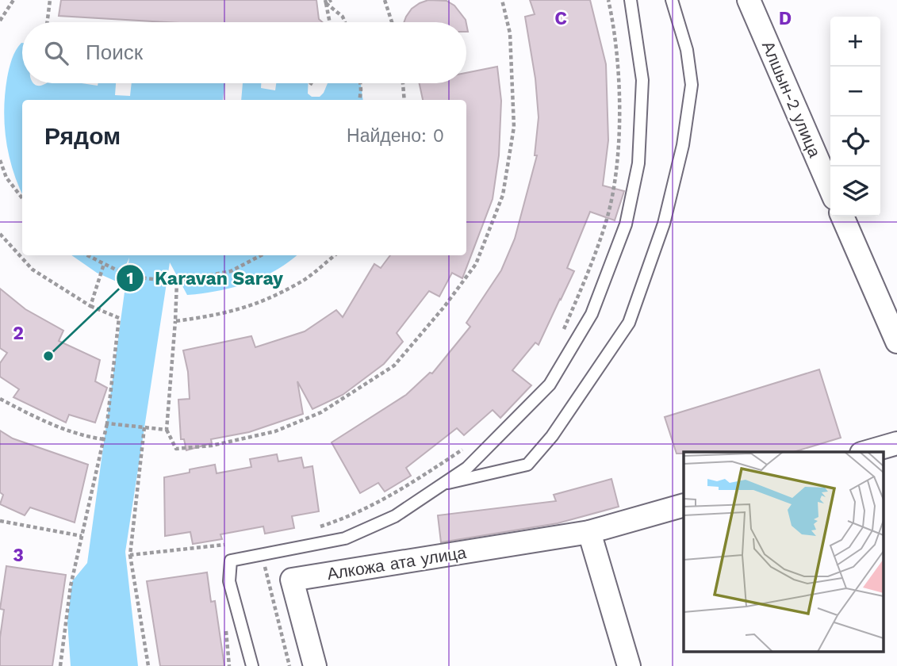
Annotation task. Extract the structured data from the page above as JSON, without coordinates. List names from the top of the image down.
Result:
{
  "streets": {
    "street": ["Алшын-2 улица", "Алкожа ата улица"]
  },
  "places": ["Karavan Saray"],
  "page": {
    "map_buttons": ["+", "−"],
    "search": "Поиск",
    "heading": ["Рядом", "Найдено: 0"]
  },
  "grid": {
    "columns": ["C", "D"],
    "rows": ["2", "3"]
  }
}
